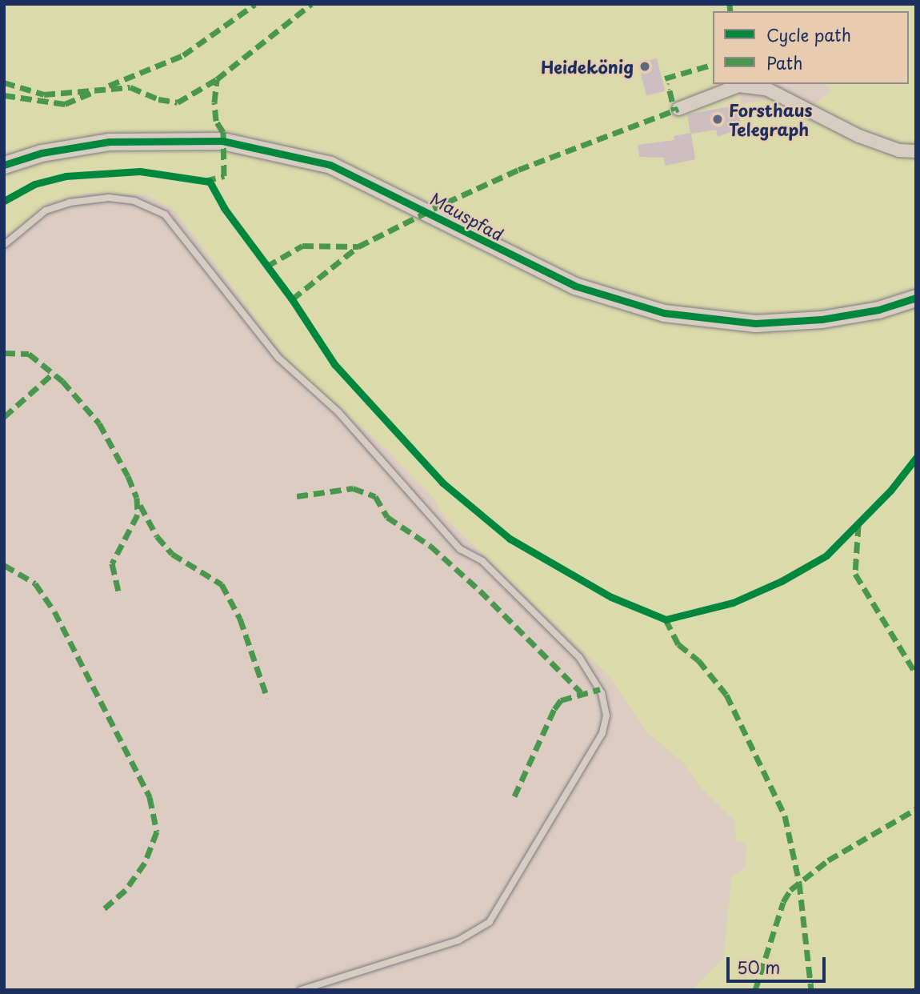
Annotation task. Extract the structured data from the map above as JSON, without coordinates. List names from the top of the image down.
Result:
{
  "streets": {
    "street": ["Mauspfad"]
  },
  "places": ["Heidekönig", "Forsthaus Telegraph"],
  "legend": ["Cycle path", "Path"],
  "scale_bar": "50 m"
}
